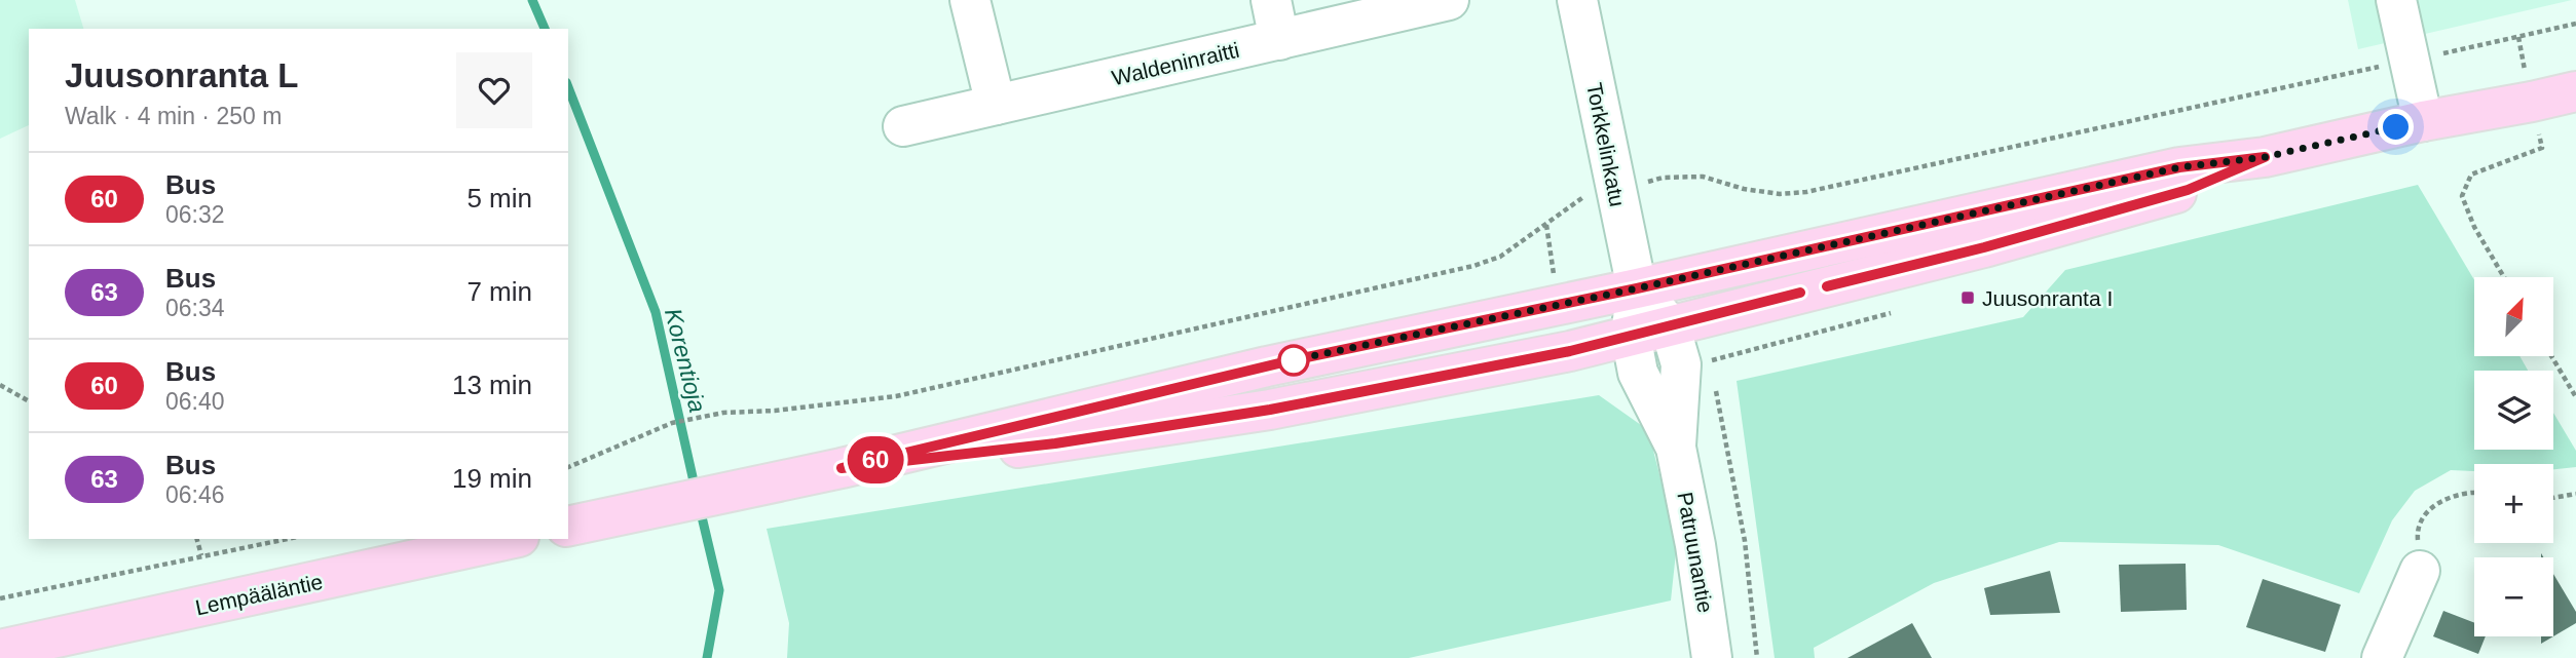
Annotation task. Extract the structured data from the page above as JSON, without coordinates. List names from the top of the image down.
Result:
{
  "streets": {
    "main road": ["Lempääläntie"],
    "street": ["Waldeninraitti", "Torkkelinkatu", "Patruunantie"]
  },
  "crossings": [
    ["Torkkelinkatu", "Patruunantie"]
  ],
  "water": ["Korentioja"],
  "places": {
    "transit": ["Juusonranta I"]
  },
  "lines": ["bus line 60"],
  "north": "top right",
  "page": {
    "on_map": "60",
    "heading": ["Juusonranta L", "Walk · 4 min · 250 m"],
    "list": [
      {
        "mark": "60",
        "name": "Bus",
        "note": "06:32",
        "value": "5 min"
      },
      {
        "mark": "63",
        "name": "Bus",
        "note": "06:34",
        "value": "7 min"
      },
      {
        "mark": "60",
        "name": "Bus",
        "note": "06:40",
        "value": "13 min"
      },
      {
        "mark": "63",
        "name": "Bus",
        "note": "06:46",
        "value": "19 min"
      }
    ],
    "map_buttons": ["+", "−"]
  }
}
